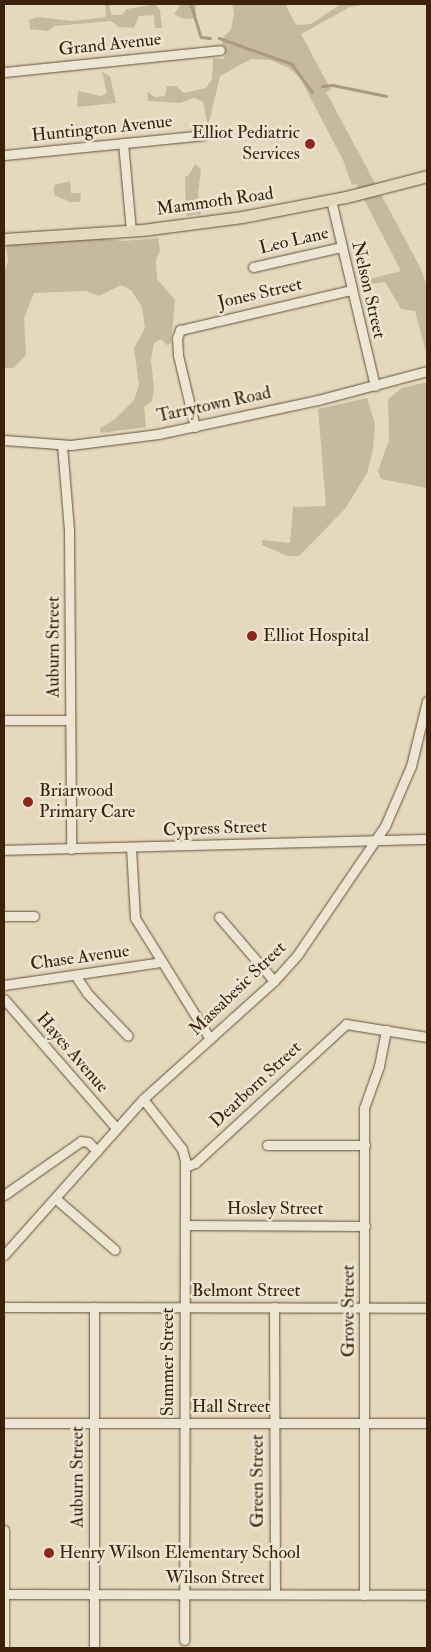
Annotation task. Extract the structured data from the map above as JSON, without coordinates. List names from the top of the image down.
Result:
{
  "streets": {
    "main road": ["Mammoth Road"],
    "street": [
      "Grand Avenue",
      "Huntington Avenue",
      "Leo Lane",
      "Nelson Street",
      "Jones Street",
      "Tarrytown Road",
      "Auburn Street",
      "Cypress Street",
      "Chase Avenue",
      "Massabesic Street",
      "Hayes Avenue",
      "Dearborn Street",
      "Hosley Street",
      "Belmont Street",
      "Grove Street",
      "Summer Street",
      "Hall Street",
      "Green Street",
      "Wilson Street"
    ]
  },
  "crossings": [
    ["Mammoth Road", "Nelson Street"],
    ["Leo Lane", "Nelson Street"],
    ["Nelson Street", "Jones Street"],
    ["Nelson Street", "Tarrytown Road"],
    ["Jones Street", "Tarrytown Road"],
    ["Tarrytown Road", "Auburn Street"],
    ["Auburn Street", "Cypress Street"],
    ["Auburn Street", "Belmont Street"],
    ["Auburn Street", "Hall Street"],
    ["Auburn Street", "Wilson Street"],
    ["Cypress Street", "Massabesic Street"],
    ["Massabesic Street", "Hayes Avenue"],
    ["Massabesic Street", "Summer Street"],
    ["Dearborn Street", "Grove Street"],
    ["Dearborn Street", "Summer Street"],
    ["Hosley Street", "Grove Street"],
    ["Hosley Street", "Summer Street"],
    ["Belmont Street", "Grove Street"],
    ["Belmont Street", "Summer Street"],
    ["Belmont Street", "Green Street"],
    ["Grove Street", "Hall Street"],
    ["Grove Street", "Wilson Street"],
    ["Summer Street", "Hall Street"],
    ["Summer Street", "Wilson Street"],
    ["Hall Street", "Green Street"],
    ["Green Street", "Wilson Street"]
  ],
  "places": [
    "Elliot Pediatric Services",
    "Elliot Hospital",
    "Briarwood Primary Care",
    "Henry Wilson Elementary School"
  ]
}
